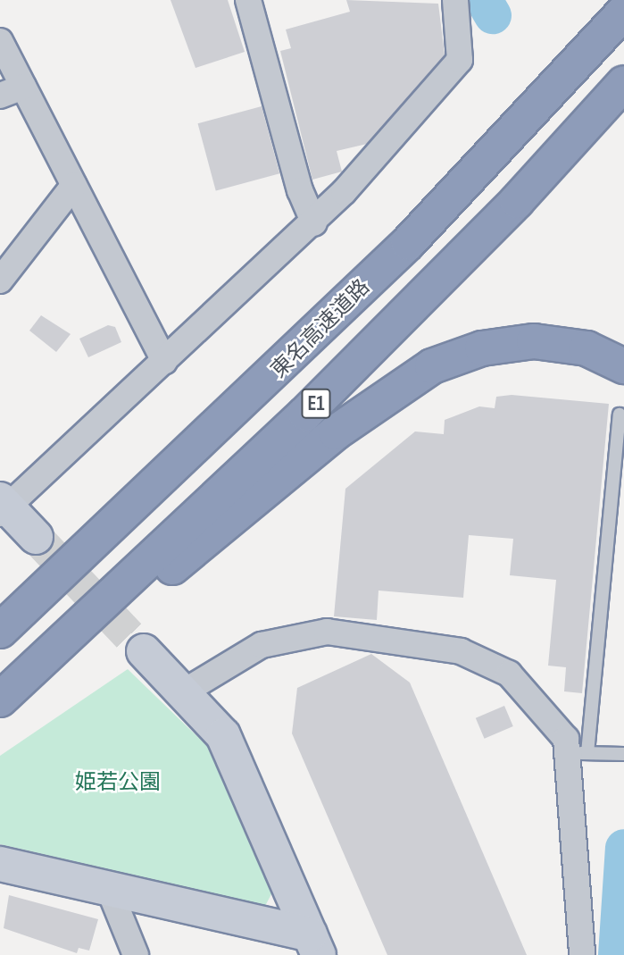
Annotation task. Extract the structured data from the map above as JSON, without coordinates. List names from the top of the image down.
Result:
{
  "streets": {
    "highway": ["東名高速道路", "E1"]
  },
  "parks": ["姫若公園"]
}
